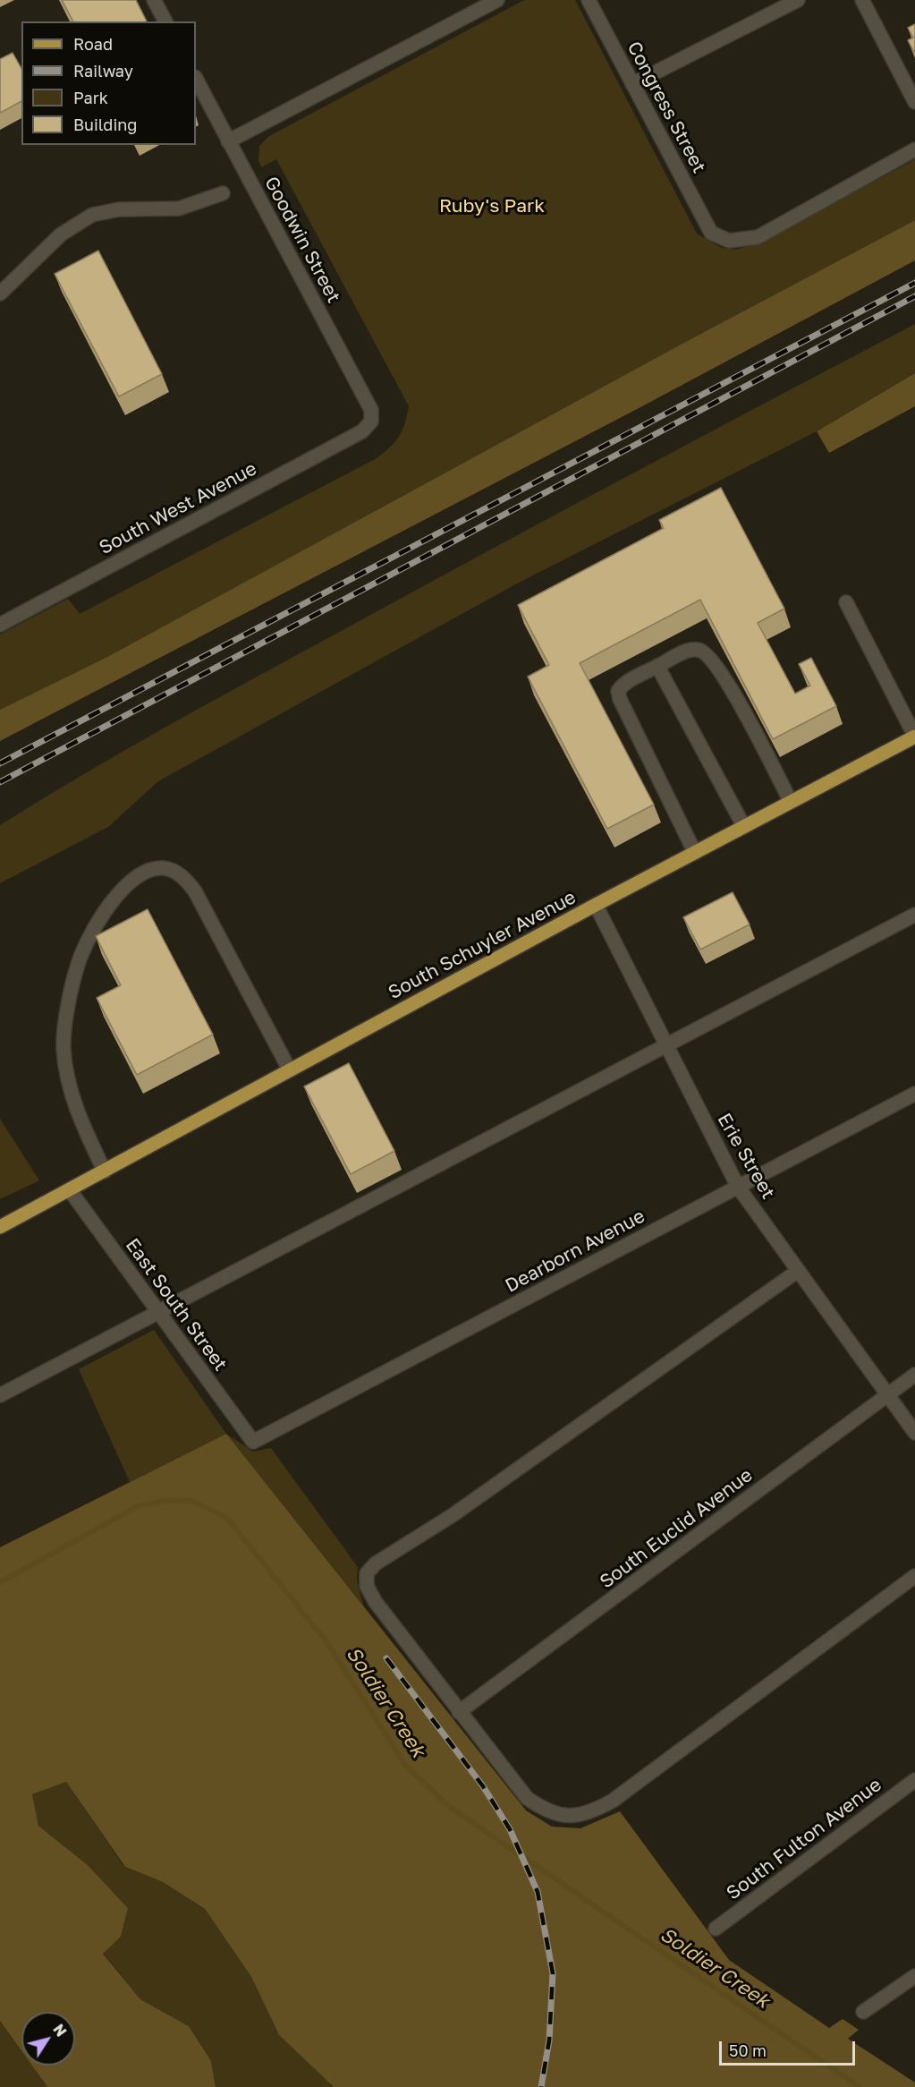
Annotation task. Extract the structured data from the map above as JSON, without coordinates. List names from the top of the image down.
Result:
{
  "streets": {
    "main road": ["South Schuyler Avenue"],
    "street": [
      "Congress Street",
      "Goodwin Street",
      "South West Avenue",
      "Erie Street",
      "Dearborn Avenue",
      "East South Street",
      "South Euclid Avenue",
      "South Fulton Avenue"
    ]
  },
  "crossings": [
    ["Goodwin Street", "South West Avenue"],
    ["South Schuyler Avenue", "Erie Street"],
    ["South Schuyler Avenue", "East South Street"],
    ["Erie Street", "Dearborn Avenue"],
    ["Erie Street", "South Euclid Avenue"],
    ["Dearborn Avenue", "East South Street"]
  ],
  "water": ["Soldier Creek"],
  "parks": ["Ruby's Park"],
  "legend": [
    "Road",
    "Railway",
    "Park",
    "Building"
  ],
  "scale_bar": "50 m",
  "north": "top right"
}
